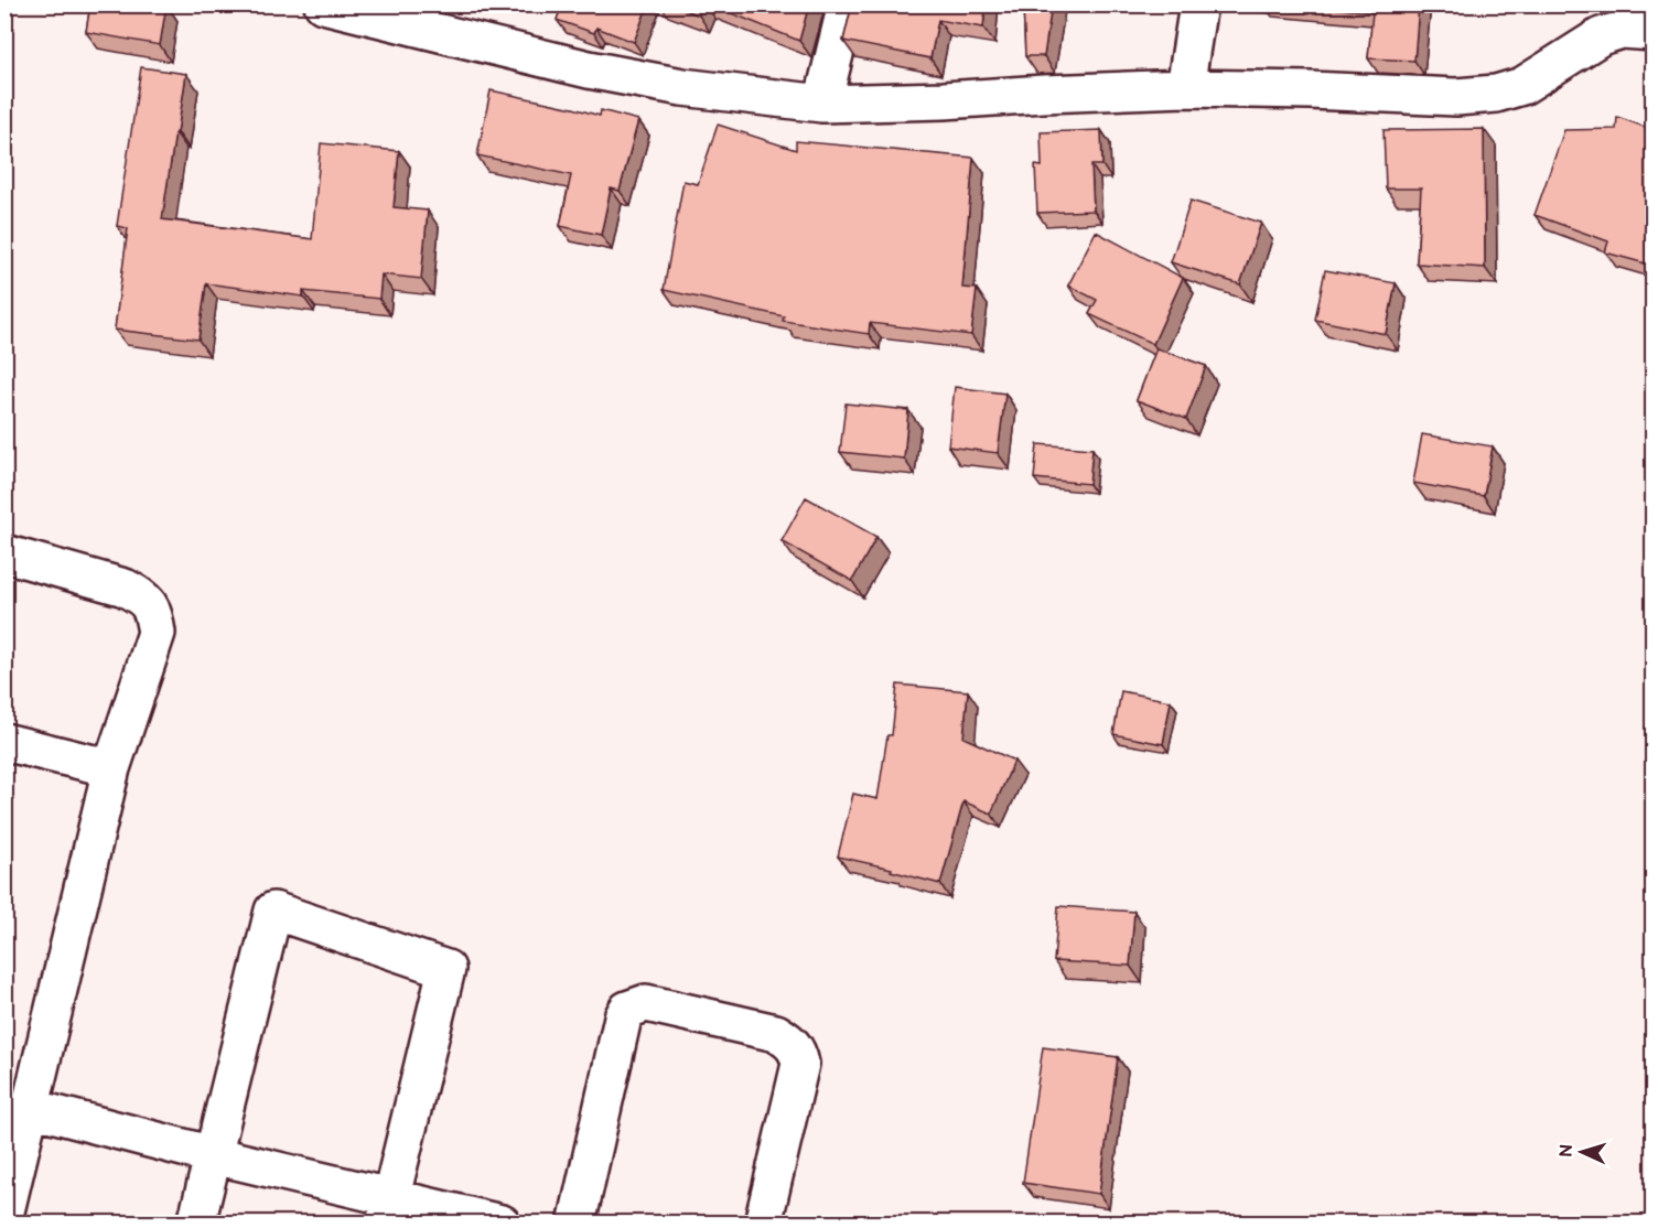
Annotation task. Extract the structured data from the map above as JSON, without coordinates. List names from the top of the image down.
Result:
{
  "north": "left"
}
